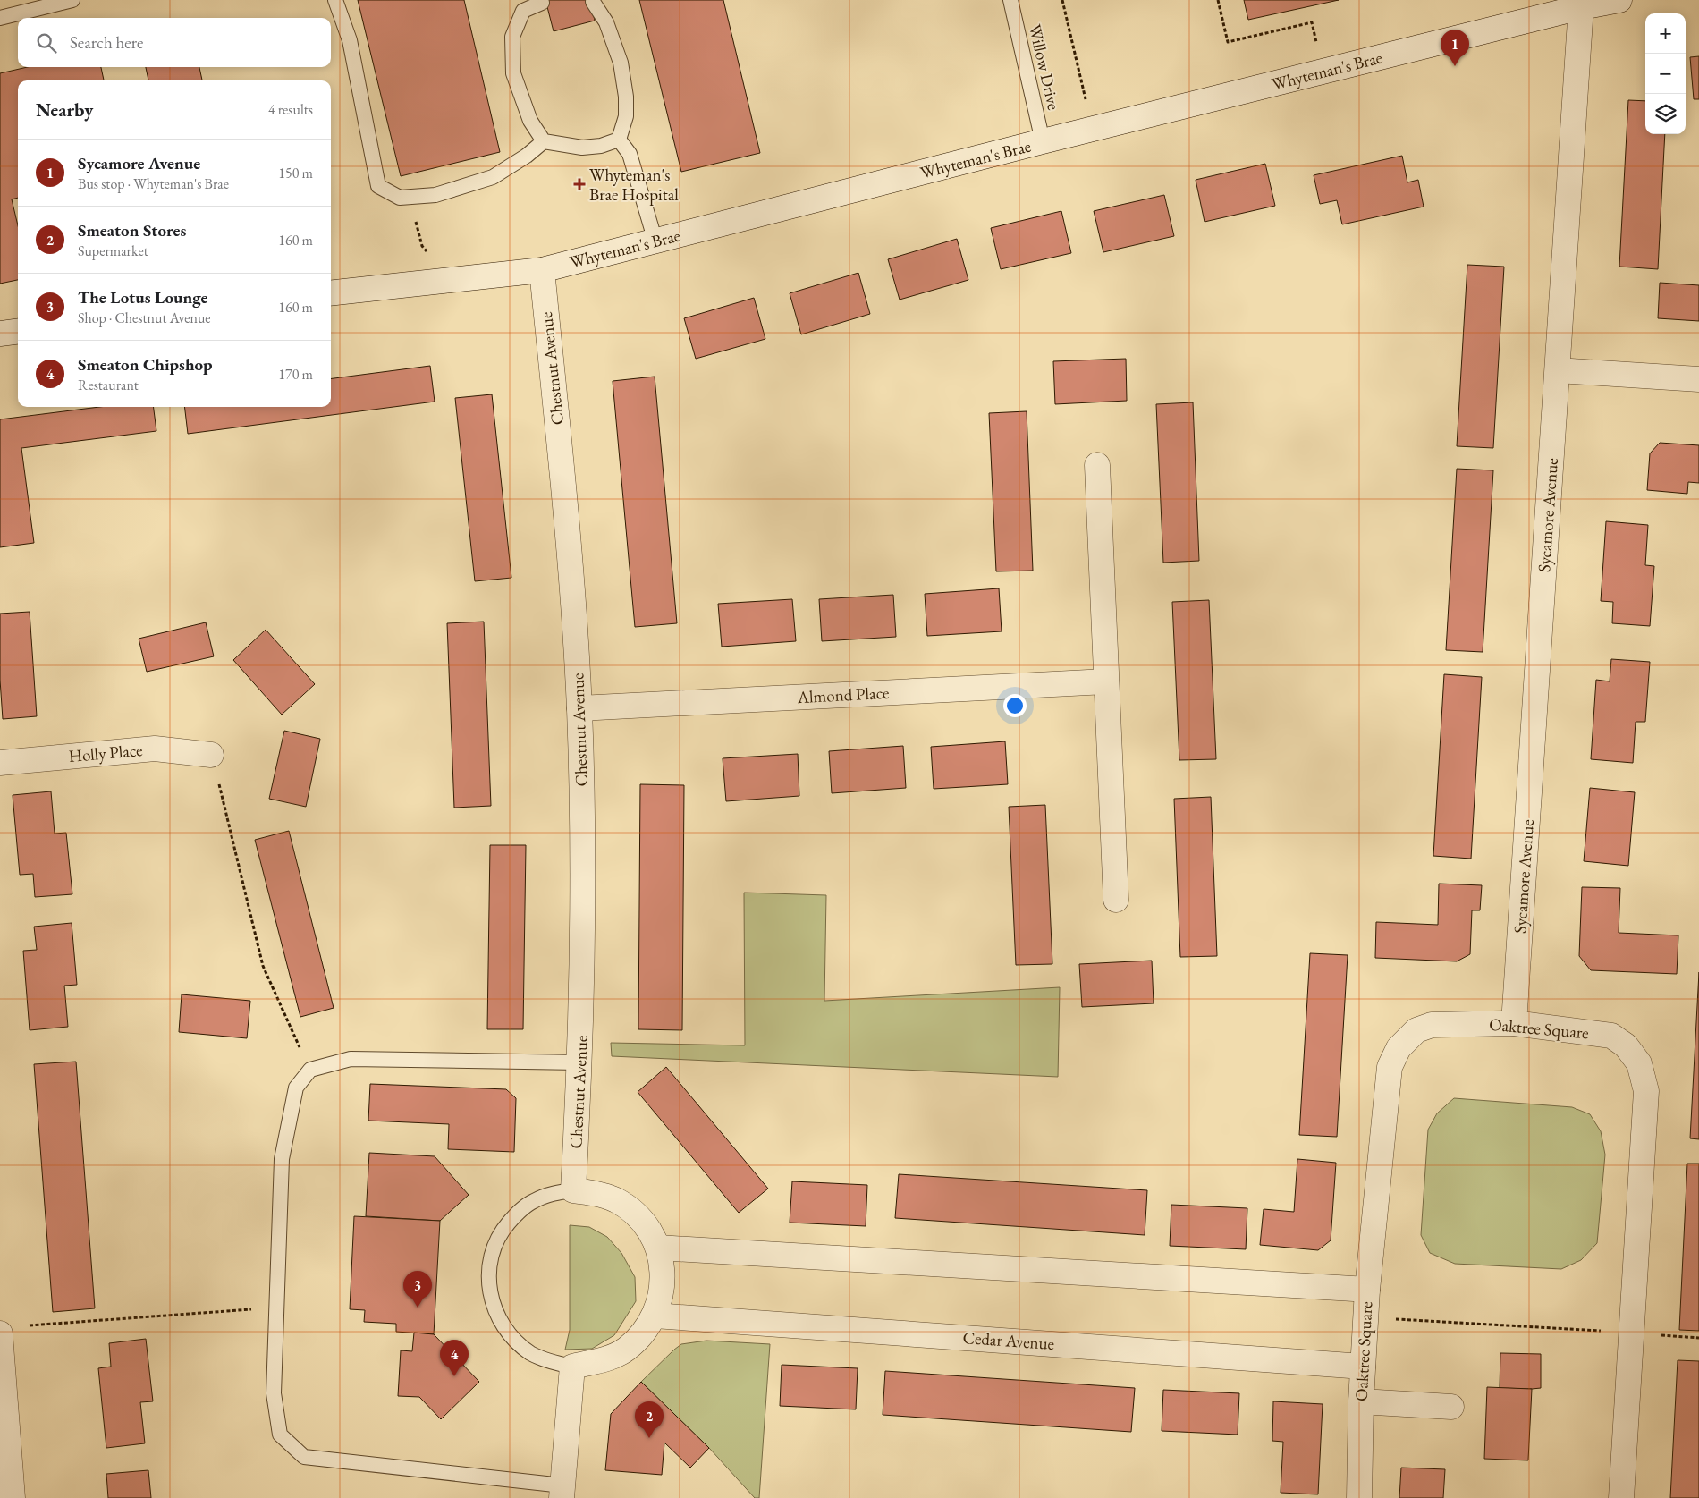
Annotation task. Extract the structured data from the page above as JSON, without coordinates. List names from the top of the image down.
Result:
{
  "streets": {
    "street": [
      "Whyteman's Brae",
      "Chestnut Avenue",
      "Sycamore Avenue",
      "Almond Place",
      "Holly Place",
      "Oaktree Square",
      "Cedar Avenue"
    ],
    "lane": ["Willow Drive"]
  },
  "crossings": [
    ["Willow Drive", "Whyteman's Brae"],
    ["Whyteman's Brae", "Chestnut Avenue"],
    ["Whyteman's Brae", "Sycamore Avenue"],
    ["Chestnut Avenue", "Almond Place"],
    ["Sycamore Avenue", "Oaktree Square"],
    ["Oaktree Square", "Cedar Avenue"]
  ],
  "places": {
    "health": ["Whyteman's Brae Hospital"]
  },
  "page": {
    "map_buttons": ["+", "−"],
    "search": "Search here",
    "pins": [
      "1",
      "3",
      "4",
      "2"
    ],
    "heading": ["Nearby", "4 results"],
    "list": [
      {
        "mark": "1",
        "name": "Sycamore Avenue",
        "note": "Bus stop · Whyteman's Brae",
        "value": "150 m"
      },
      {
        "mark": "2",
        "name": "Smeaton Stores",
        "note": "Supermarket",
        "value": "160 m"
      },
      {
        "mark": "3",
        "name": "The Lotus Lounge",
        "note": "Shop · Chestnut Avenue",
        "value": "160 m"
      },
      {
        "mark": "4",
        "name": "Smeaton Chipshop",
        "note": "Restaurant",
        "value": "170 m"
      }
    ]
  }
}
